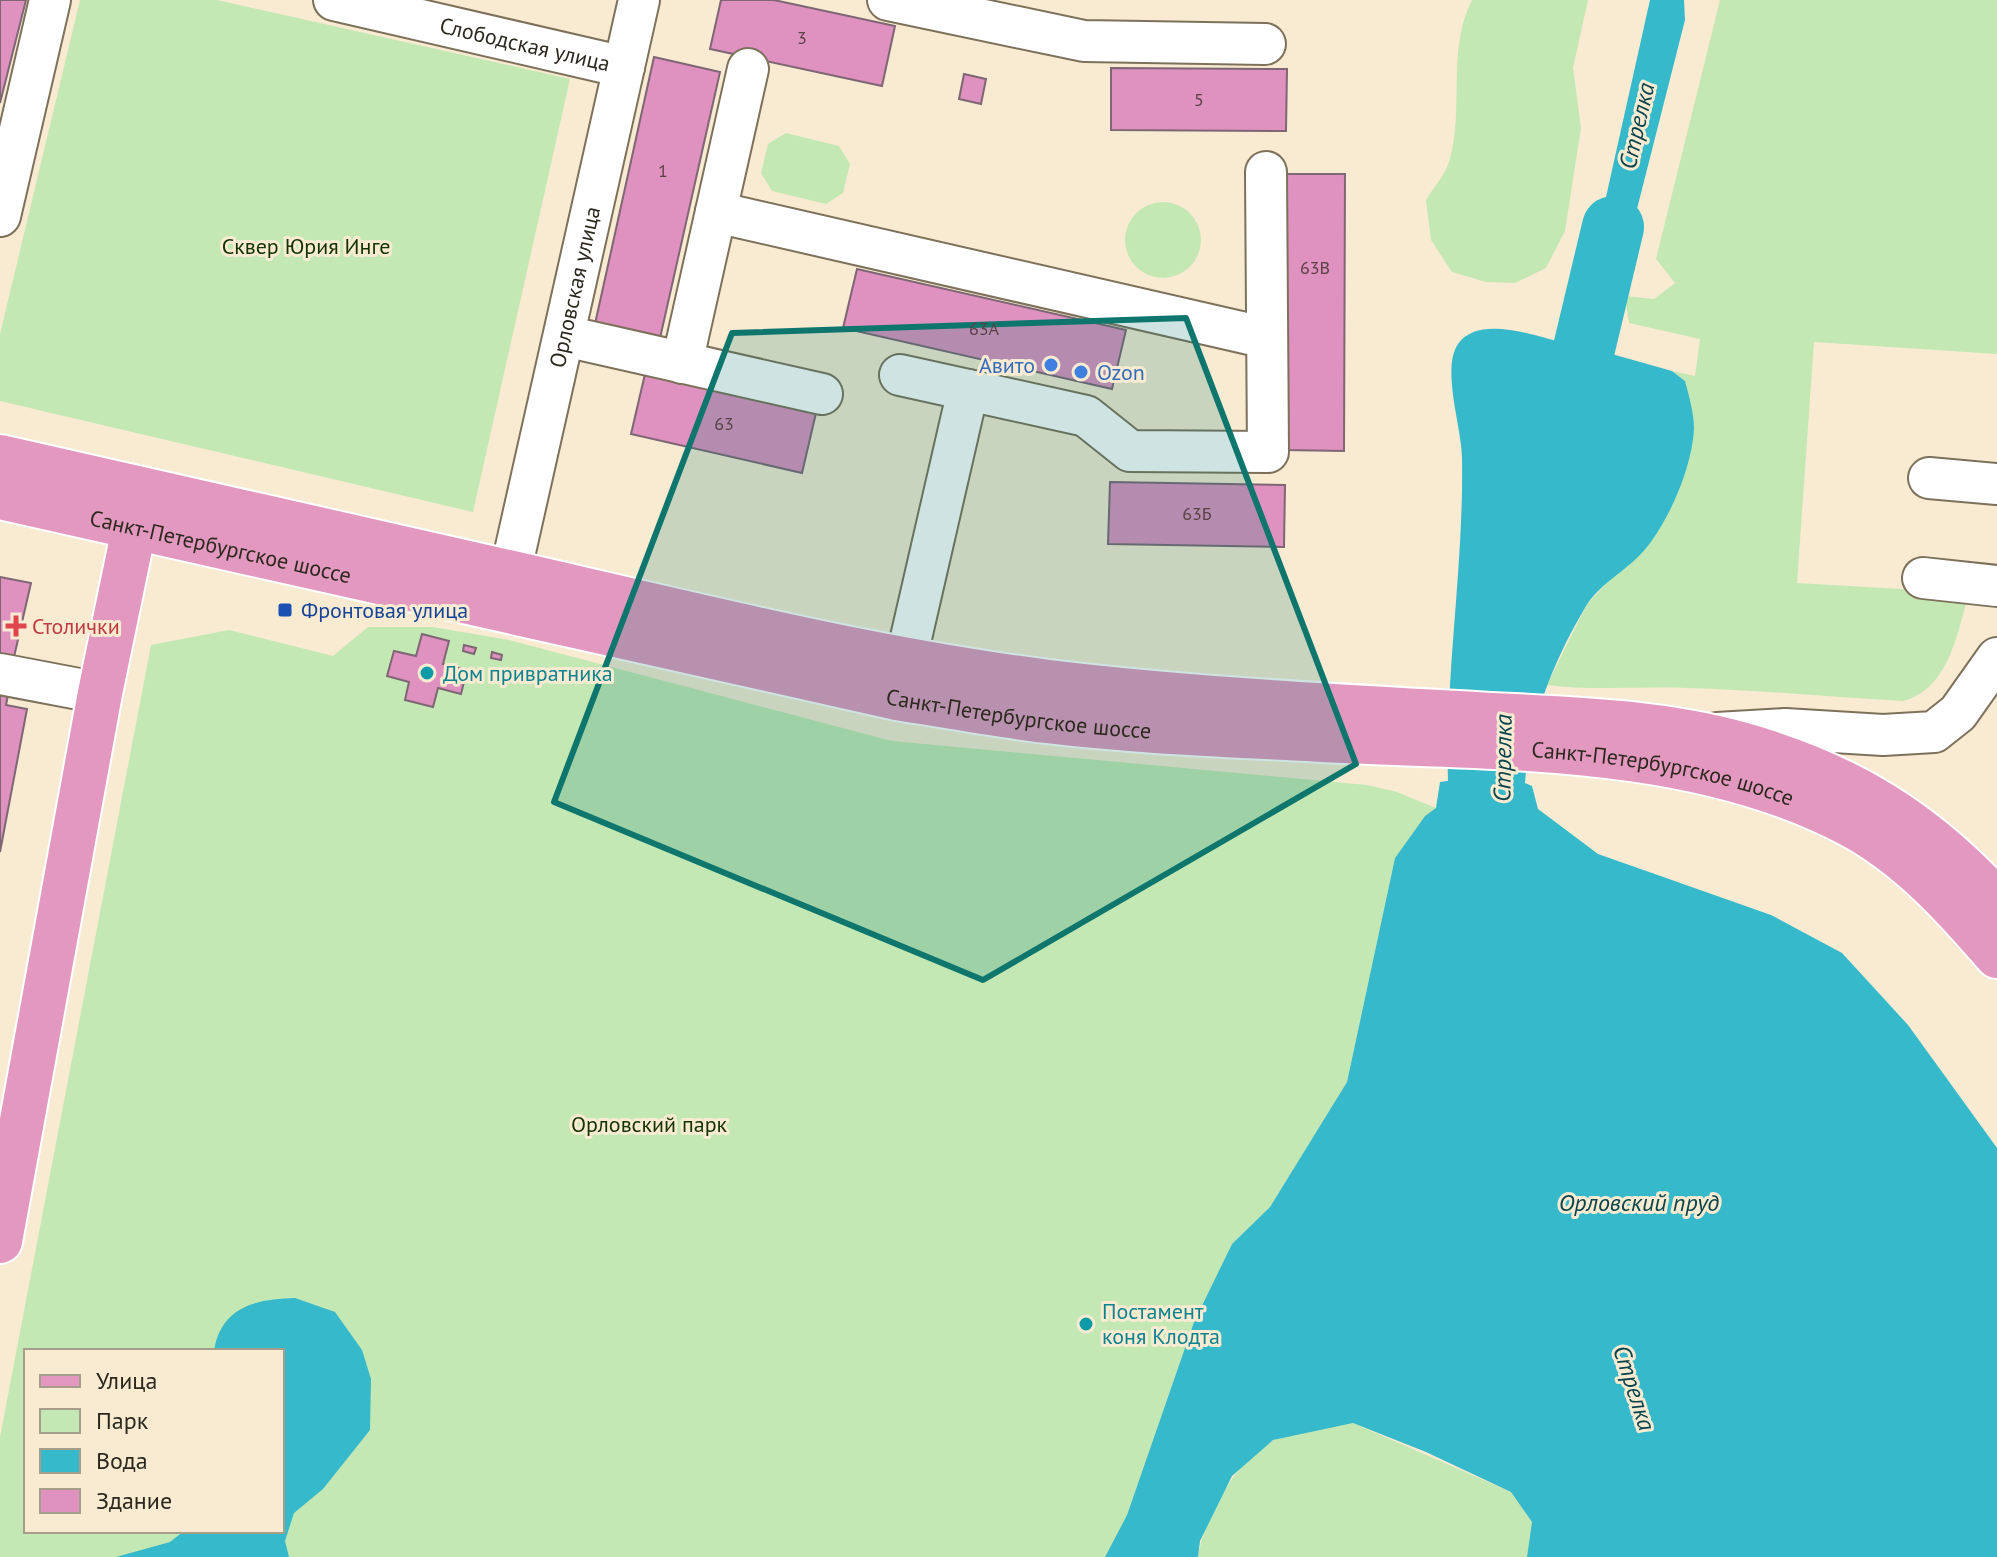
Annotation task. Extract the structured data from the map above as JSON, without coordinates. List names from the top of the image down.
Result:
{
  "streets": {
    "main road": ["Санкт-Петербургское шоссе"],
    "street": ["Слободская улица", "Орловская улица"]
  },
  "crossings": [
    ["Слободская улица", "Орловская улица"],
    ["Орловская улица", "Санкт-Петербургское шоссе"]
  ],
  "water": ["Стрелка", "Орловский пруд"],
  "parks": ["Сквер Юрия Инге", "Орловский парк"],
  "places": {
    "other": [
      "Авито",
      "Ozon",
      "Дом привратника",
      "Постамент коня Клодта"
    ],
    "transit": ["Фронтовая улица"],
    "health": ["Столички"]
  },
  "house_numbers": [
    "3",
    "5",
    "1",
    "63В",
    "63А",
    "63",
    "63Б"
  ],
  "legend": [
    "Улица",
    "Парк",
    "Вода",
    "Здание"
  ]
}
